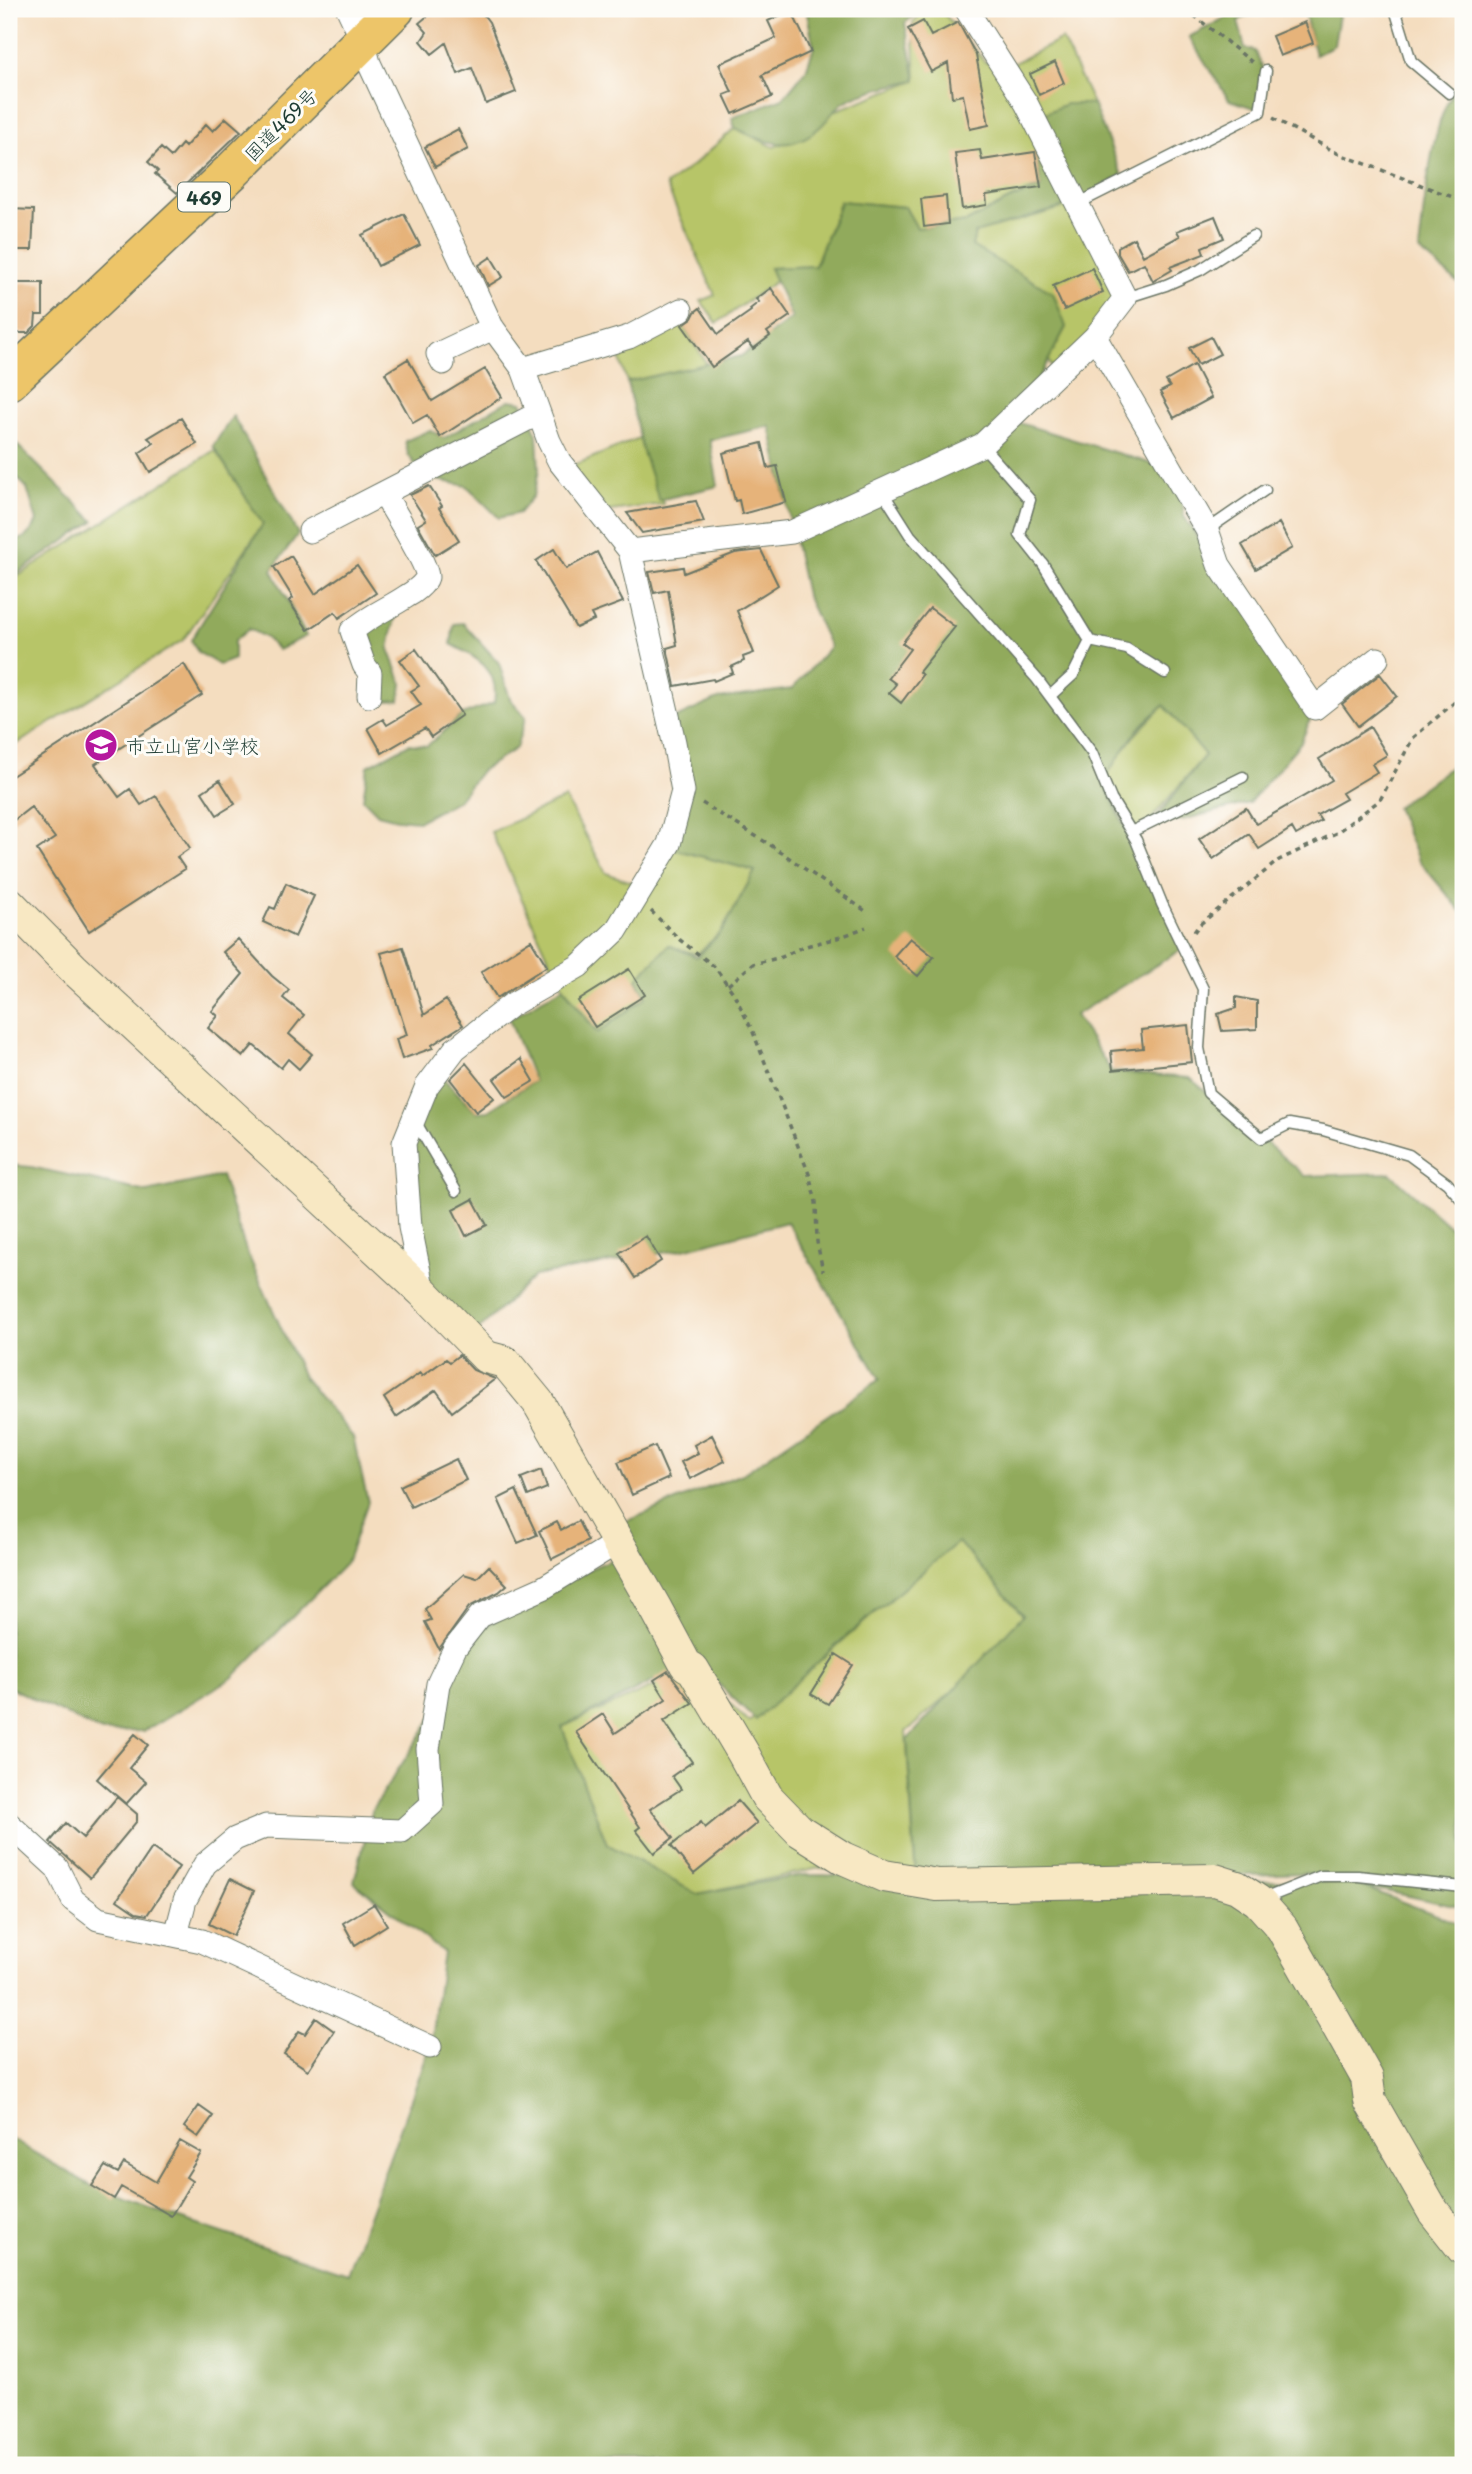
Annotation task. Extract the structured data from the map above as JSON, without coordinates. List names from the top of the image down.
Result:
{
  "streets": {
    "highway": ["国道469号", "469"]
  },
  "places": {
    "school or university": ["市立山宮小学校"]
  }
}
